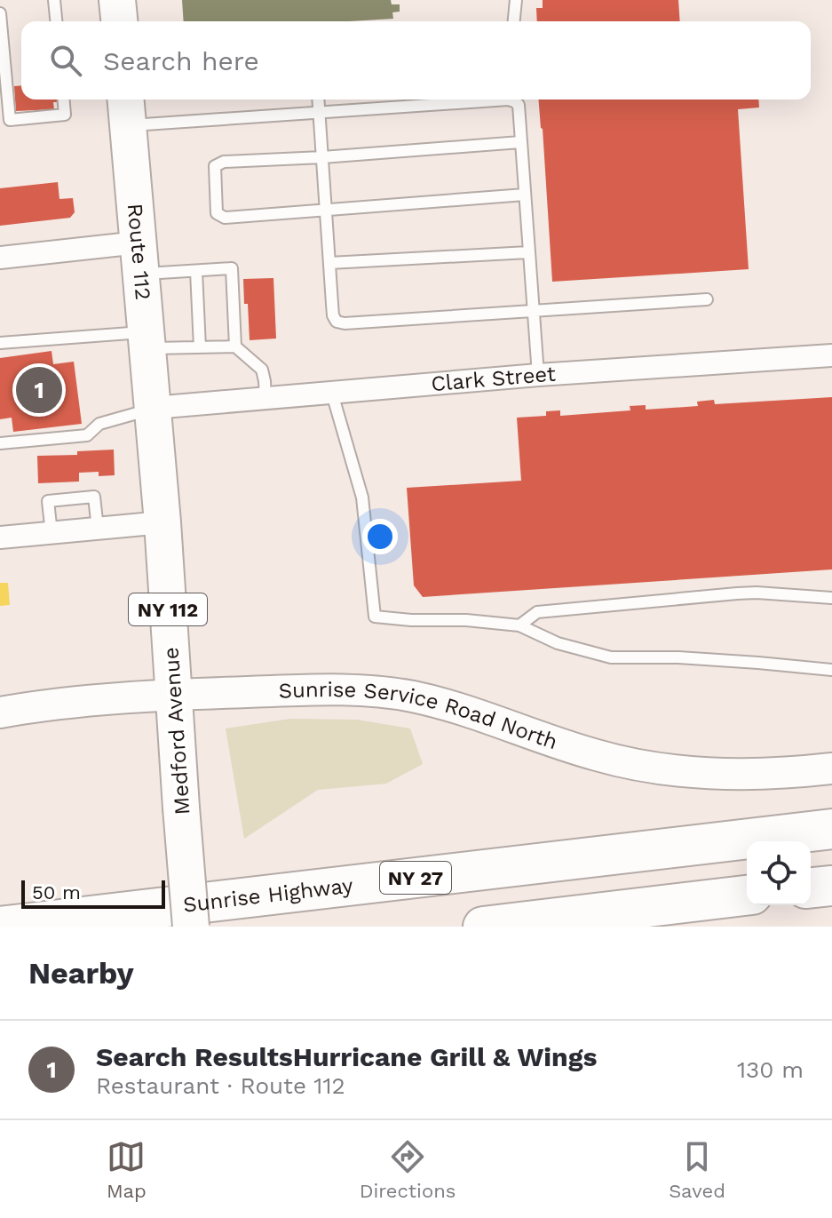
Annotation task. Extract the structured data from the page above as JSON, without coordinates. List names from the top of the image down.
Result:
{
  "streets": {
    "highway": ["NY 27", "Sunrise Highway"],
    "main road": [
      "Route 112",
      "NY 112",
      "Sunrise Service Road North",
      "Medford Avenue"
    ],
    "street": ["Clark Street"]
  },
  "crossings": [
    ["Route 112", "Clark Street"],
    ["Route 112", "Medford Avenue"],
    ["Clark Street", "Medford Avenue"],
    ["Sunrise Service Road North", "Medford Avenue"]
  ],
  "scale_bar": "50 m",
  "page": {
    "search": "Search here",
    "pins": "1",
    "scale": "50 m",
    "heading": "Nearby",
    "list": [
      {
        "mark": "1",
        "name": "Search ResultsHurricane Grill & Wings",
        "note": "Restaurant · Route 112",
        "value": "130 m"
      }
    ],
    "nav": ["Map", "Directions", "Saved"]
  }
}
